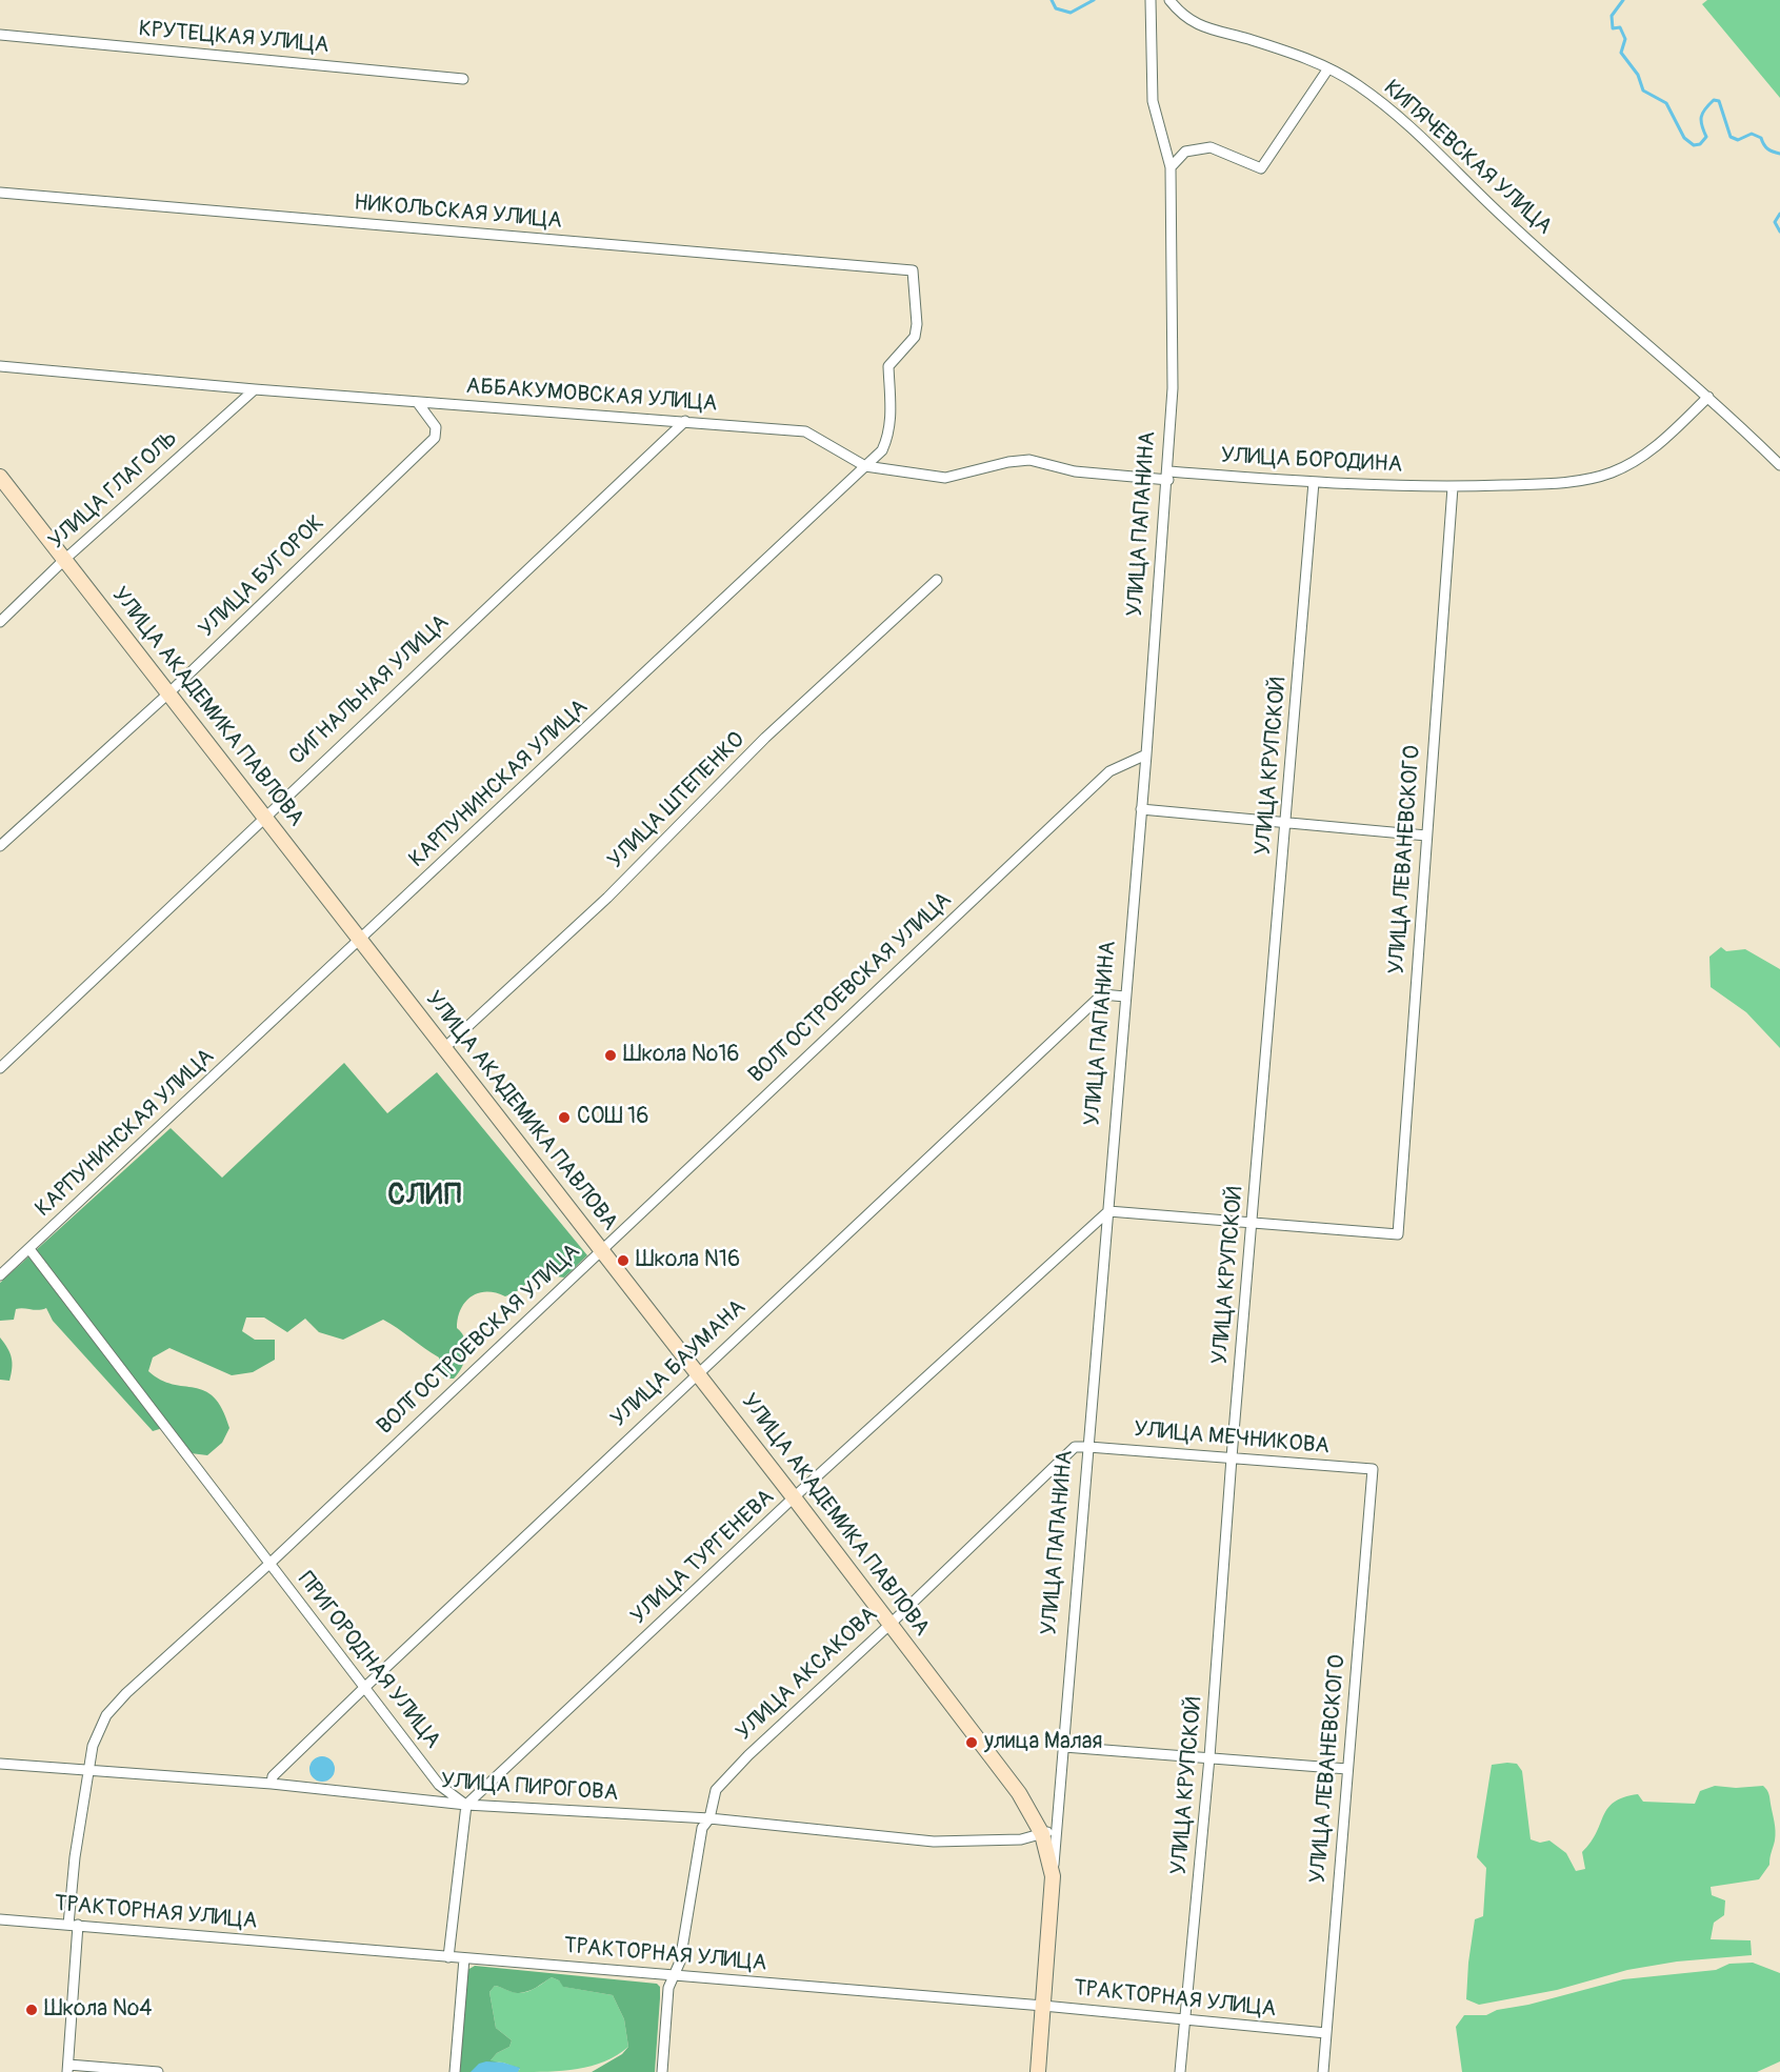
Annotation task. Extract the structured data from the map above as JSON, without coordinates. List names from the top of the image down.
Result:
{
  "streets": {
    "street": [
      "КРУТЕЦКАЯ УЛИЦА",
      "КИПЯЧЕВСКАЯ УЛИЦА",
      "НИКОЛЬСКАЯ УЛИЦА",
      "АББАКУМОВСКАЯ УЛИЦА",
      "УЛИЦА БОРОДИНА",
      "УЛИЦА ГЛАГОЛЬ",
      "УЛИЦА ПАПАНИНА",
      "УЛИЦА БУГОРОК",
      "СИГНАЛЬНАЯ УЛИЦА",
      "УЛИЦА АКАДЕМИКА ПАВЛОВА",
      "УЛИЦА КРУПСКОЙ",
      "КАРПУНИНСКАЯ УЛИЦА",
      "УЛИЦА ШТЕПЕНКО",
      "УЛИЦА ЛЕВАНЕВСКОГО",
      "ВОЛГОСТРОЕВСКАЯ УЛИЦА",
      "УЛИЦА БАУМАНА",
      "УЛИЦА МЕЧНИКОВА",
      "УЛИЦА ТУРГЕНЕВА",
      "ПРИГОРОДНАЯ УЛИЦА",
      "УЛИЦА АКСАКОВА",
      "УЛИЦА ПИРОГОВА",
      "ТРАКТОРНАЯ УЛИЦА"
    ]
  },
  "crossings": [
    ["КИПЯЧЕВСКАЯ УЛИЦА", "УЛИЦА БОРОДИНА"],
    ["НИКОЛЬСКАЯ УЛИЦА", "КАРПУНИНСКАЯ УЛИЦА"],
    ["АББАКУМОВСКАЯ УЛИЦА", "УЛИЦА БОРОДИНА"],
    ["АББАКУМОВСКАЯ УЛИЦА", "УЛИЦА ГЛАГОЛЬ"],
    ["АББАКУМОВСКАЯ УЛИЦА", "УЛИЦА ПАПАНИНА"],
    ["АББАКУМОВСКАЯ УЛИЦА", "УЛИЦА БУГОРОК"],
    ["АББАКУМОВСКАЯ УЛИЦА", "СИГНАЛЬНАЯ УЛИЦА"],
    ["АББАКУМОВСКАЯ УЛИЦА", "КАРПУНИНСКАЯ УЛИЦА"],
    ["УЛИЦА БОРОДИНА", "УЛИЦА ПАПАНИНА"],
    ["УЛИЦА БОРОДИНА", "УЛИЦА КРУПСКОЙ"],
    ["УЛИЦА БОРОДИНА", "УЛИЦА ЛЕВАНЕВСКОГО"],
    ["УЛИЦА ГЛАГОЛЬ", "УЛИЦА АКАДЕМИКА ПАВЛОВА"],
    ["УЛИЦА ПАПАНИНА", "УЛИЦА АКАДЕМИКА ПАВЛОВА"],
    ["УЛИЦА ПАПАНИНА", "ВОЛГОСТРОЕВСКАЯ УЛИЦА"],
    ["УЛИЦА ПАПАНИНА", "УЛИЦА БАУМАНА"],
    ["УЛИЦА ПАПАНИНА", "УЛИЦА МЕЧНИКОВА"],
    ["УЛИЦА ПАПАНИНА", "УЛИЦА ТУРГЕНЕВА"],
    ["УЛИЦА ПАПАНИНА", "УЛИЦА АКСАКОВА"],
    ["УЛИЦА ПАПАНИНА", "УЛИЦА ПИРОГОВА"],
    ["УЛИЦА БУГОРОК", "УЛИЦА АКАДЕМИКА ПАВЛОВА"],
    ["СИГНАЛЬНАЯ УЛИЦА", "УЛИЦА АКАДЕМИКА ПАВЛОВА"],
    ["УЛИЦА АКАДЕМИКА ПАВЛОВА", "КАРПУНИНСКАЯ УЛИЦА"],
    ["УЛИЦА АКАДЕМИКА ПАВЛОВА", "УЛИЦА ШТЕПЕНКО"],
    ["УЛИЦА АКАДЕМИКА ПАВЛОВА", "ВОЛГОСТРОЕВСКАЯ УЛИЦА"],
    ["УЛИЦА АКАДЕМИКА ПАВЛОВА", "УЛИЦА БАУМАНА"],
    ["УЛИЦА АКАДЕМИКА ПАВЛОВА", "УЛИЦА ТУРГЕНЕВА"],
    ["УЛИЦА АКАДЕМИКА ПАВЛОВА", "УЛИЦА АКСАКОВА"],
    ["УЛИЦА АКАДЕМИКА ПАВЛОВА", "УЛИЦА ПИРОГОВА"],
    ["УЛИЦА АКАДЕМИКА ПАВЛОВА", "ТРАКТОРНАЯ УЛИЦА"],
    ["УЛИЦА КРУПСКОЙ", "УЛИЦА ЛЕВАНЕВСКОГО"],
    ["УЛИЦА КРУПСКОЙ", "УЛИЦА МЕЧНИКОВА"],
    ["УЛИЦА КРУПСКОЙ", "ТРАКТОРНАЯ УЛИЦА"],
    ["КАРПУНИНСКАЯ УЛИЦА", "ПРИГОРОДНАЯ УЛИЦА"],
    ["УЛИЦА ЛЕВАНЕВСКОГО", "УЛИЦА МЕЧНИКОВА"],
    ["УЛИЦА ЛЕВАНЕВСКОГО", "ТРАКТОРНАЯ УЛИЦА"],
    ["ВОЛГОСТРОЕВСКАЯ УЛИЦА", "ПРИГОРОДНАЯ УЛИЦА"],
    ["ВОЛГОСТРОЕВСКАЯ УЛИЦА", "УЛИЦА ПИРОГОВА"],
    ["ВОЛГОСТРОЕВСКАЯ УЛИЦА", "ТРАКТОРНАЯ УЛИЦА"],
    ["УЛИЦА БАУМАНА", "ПРИГОРОДНАЯ УЛИЦА"],
    ["УЛИЦА БАУМАНА", "УЛИЦА ПИРОГОВА"],
    ["УЛИЦА МЕЧНИКОВА", "УЛИЦА АКСАКОВА"],
    ["УЛИЦА ТУРГЕНЕВА", "ПРИГОРОДНАЯ УЛИЦА"],
    ["УЛИЦА ТУРГЕНЕВА", "УЛИЦА ПИРОГОВА"],
    ["ПРИГОРОДНАЯ УЛИЦА", "УЛИЦА ПИРОГОВА"],
    ["УЛИЦА АКСАКОВА", "УЛИЦА ПИРОГОВА"],
    ["УЛИЦА АКСАКОВА", "ТРАКТОРНАЯ УЛИЦА"]
  ],
  "districts": ["СЛИП"],
  "places": [
    "Школа №16",
    "СОШ 16",
    "Школа N16",
    "улица Малая",
    "Школа №4"
  ]
}
